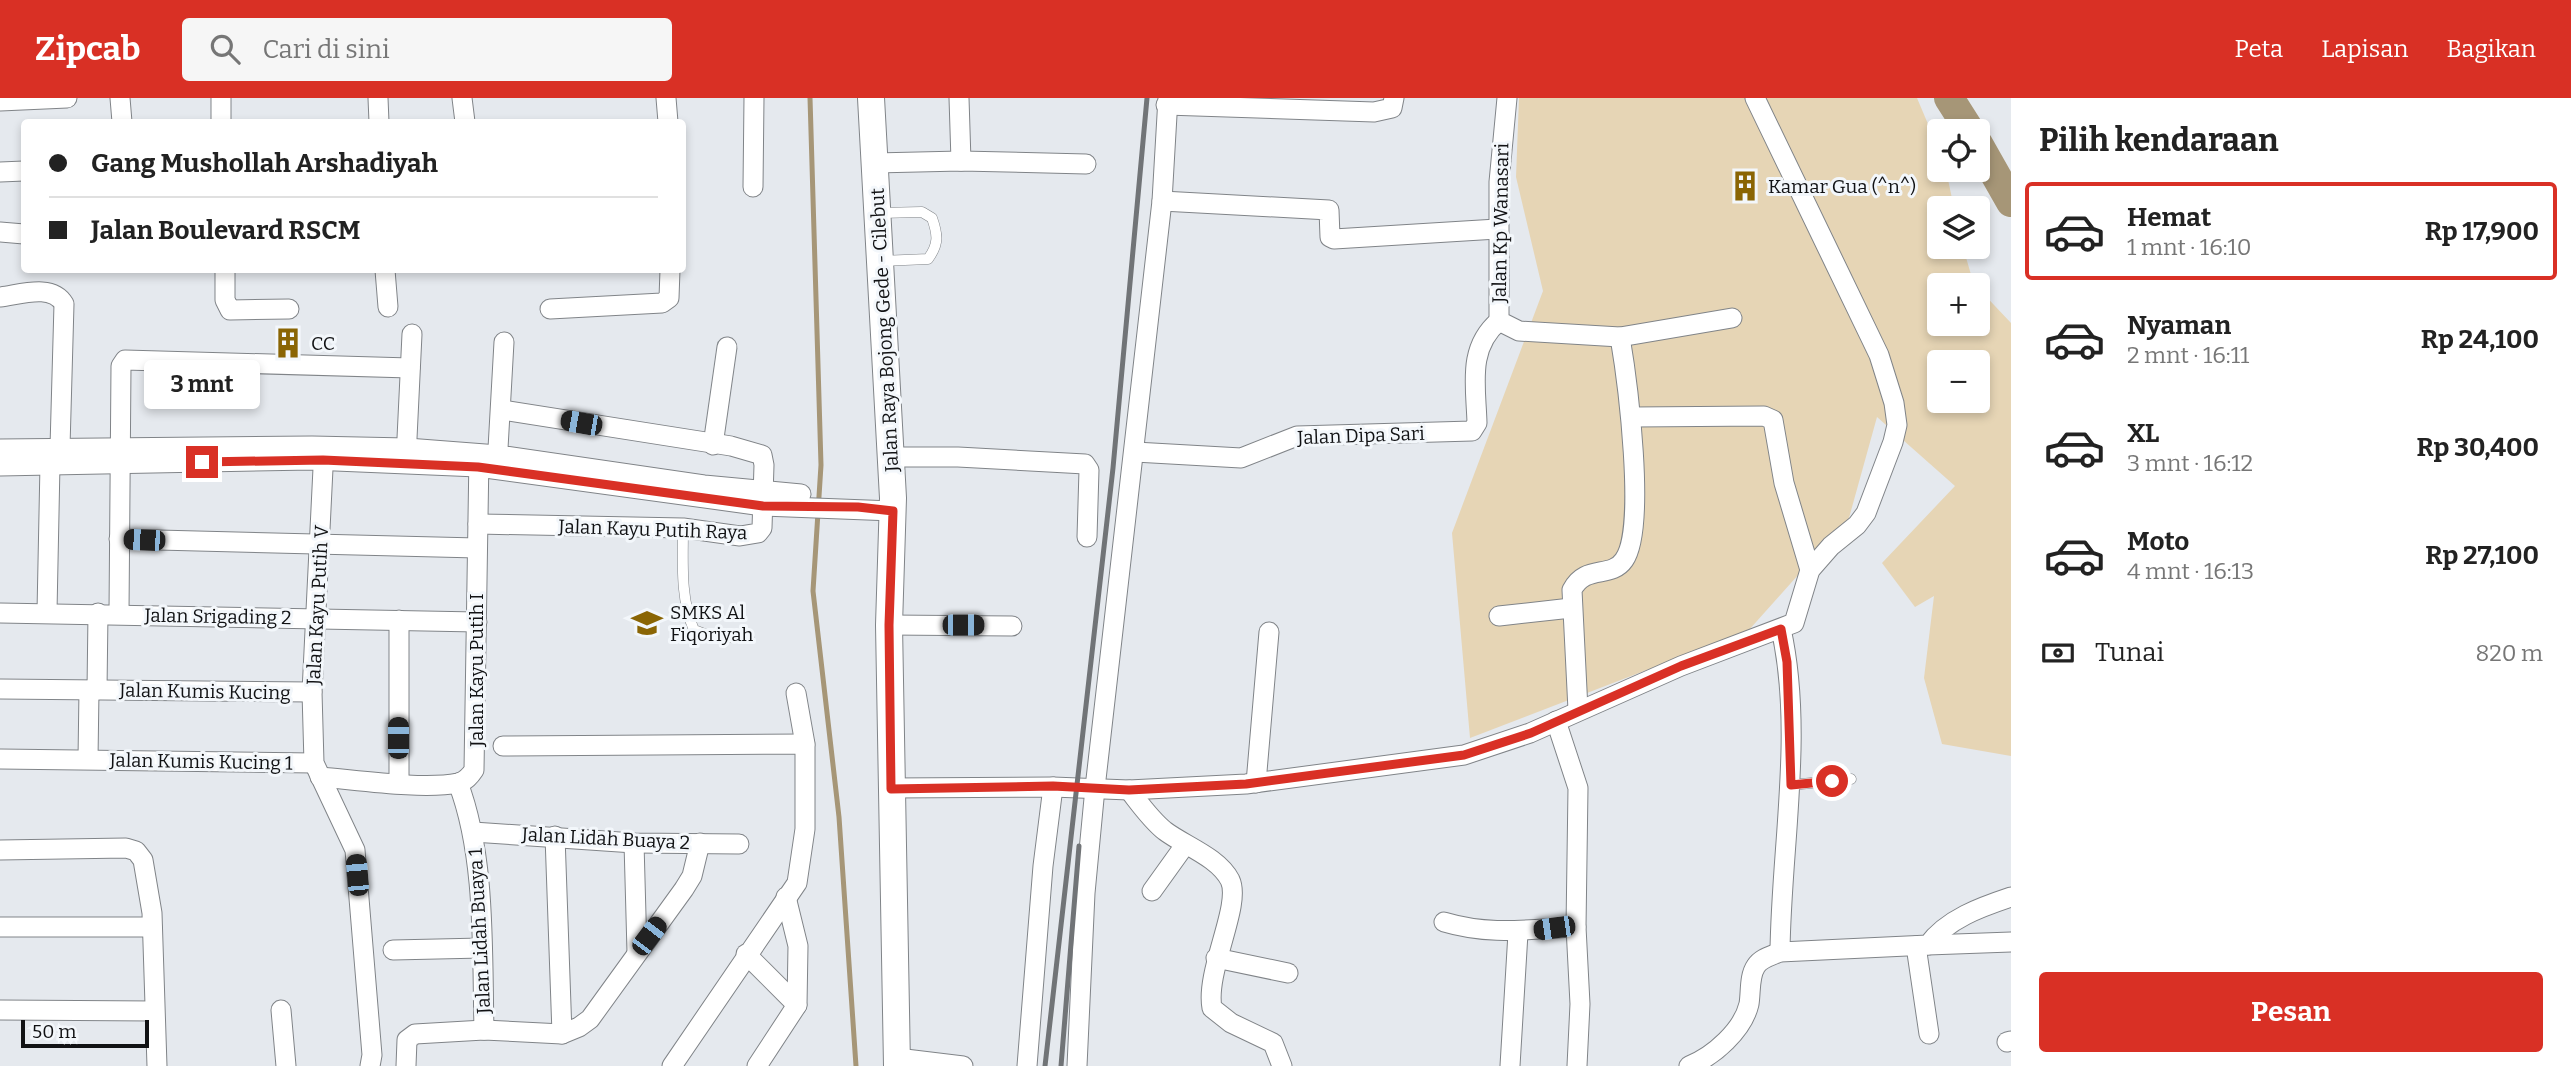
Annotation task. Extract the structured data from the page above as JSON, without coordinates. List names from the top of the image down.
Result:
{
  "streets": {
    "main road": ["Jalan Raya Bojong Gede - Cilebut"],
    "street": [
      "Jalan Kp Wanasari",
      "Jalan Dipa Sari",
      "Jalan Kayu Putih Raya",
      "Jalan Kayu Putih V",
      "Jalan Srigading 2",
      "Jalan Kayu Putih I",
      "Jalan Kumis Kucing",
      "Jalan Kumis Kucing 1",
      "Jalan Lidah Buaya 2",
      "Jalan Lidah Buaya 1"
    ]
  },
  "crossings": [
    ["Jalan Kp Wanasari", "Jalan Dipa Sari"],
    ["Jalan Kayu Putih Raya", "Jalan Kayu Putih I"],
    ["Jalan Kayu Putih V", "Jalan Srigading 2"],
    ["Jalan Kayu Putih V", "Jalan Kumis Kucing"],
    ["Jalan Kayu Putih V", "Jalan Kumis Kucing 1"],
    ["Jalan Srigading 2", "Jalan Kayu Putih I"],
    ["Jalan Kayu Putih I", "Jalan Lidah Buaya 1"],
    ["Jalan Lidah Buaya 2", "Jalan Lidah Buaya 1"]
  ],
  "places": {
    "building": ["Kamar Gua (^n^)", "CC"],
    "school or university": ["SMKS Al Fiqoriyah"]
  },
  "scale_bar": "50 m",
  "page": {
    "header": "Zipcab",
    "search": "Cari di sini",
    "nav": ["Peta", "Lapisan", "Bagikan"],
    "heading": "Pilih kendaraan",
    "map_buttons": ["+", "−"],
    "banner": ["Gang Mushollah Arshadiyah", "Jalan Boulevard RSCM"],
    "list": [
      {
        "name": "Hemat",
        "note": "1 mnt · 16:10",
        "value": "Rp 17,900"
      },
      {
        "name": "Nyaman",
        "note": "2 mnt · 16:11",
        "value": "Rp 24,100"
      },
      {
        "name": "XL",
        "note": "3 mnt · 16:12",
        "value": "Rp 30,400"
      },
      {
        "name": "Moto",
        "note": "4 mnt · 16:13",
        "value": "Rp 27,100"
      }
    ],
    "bubble": "3 mnt",
    "pay": ["Tunai", "820 m"],
    "buttons": "Pesan",
    "scale": "50 m"
  }
}
